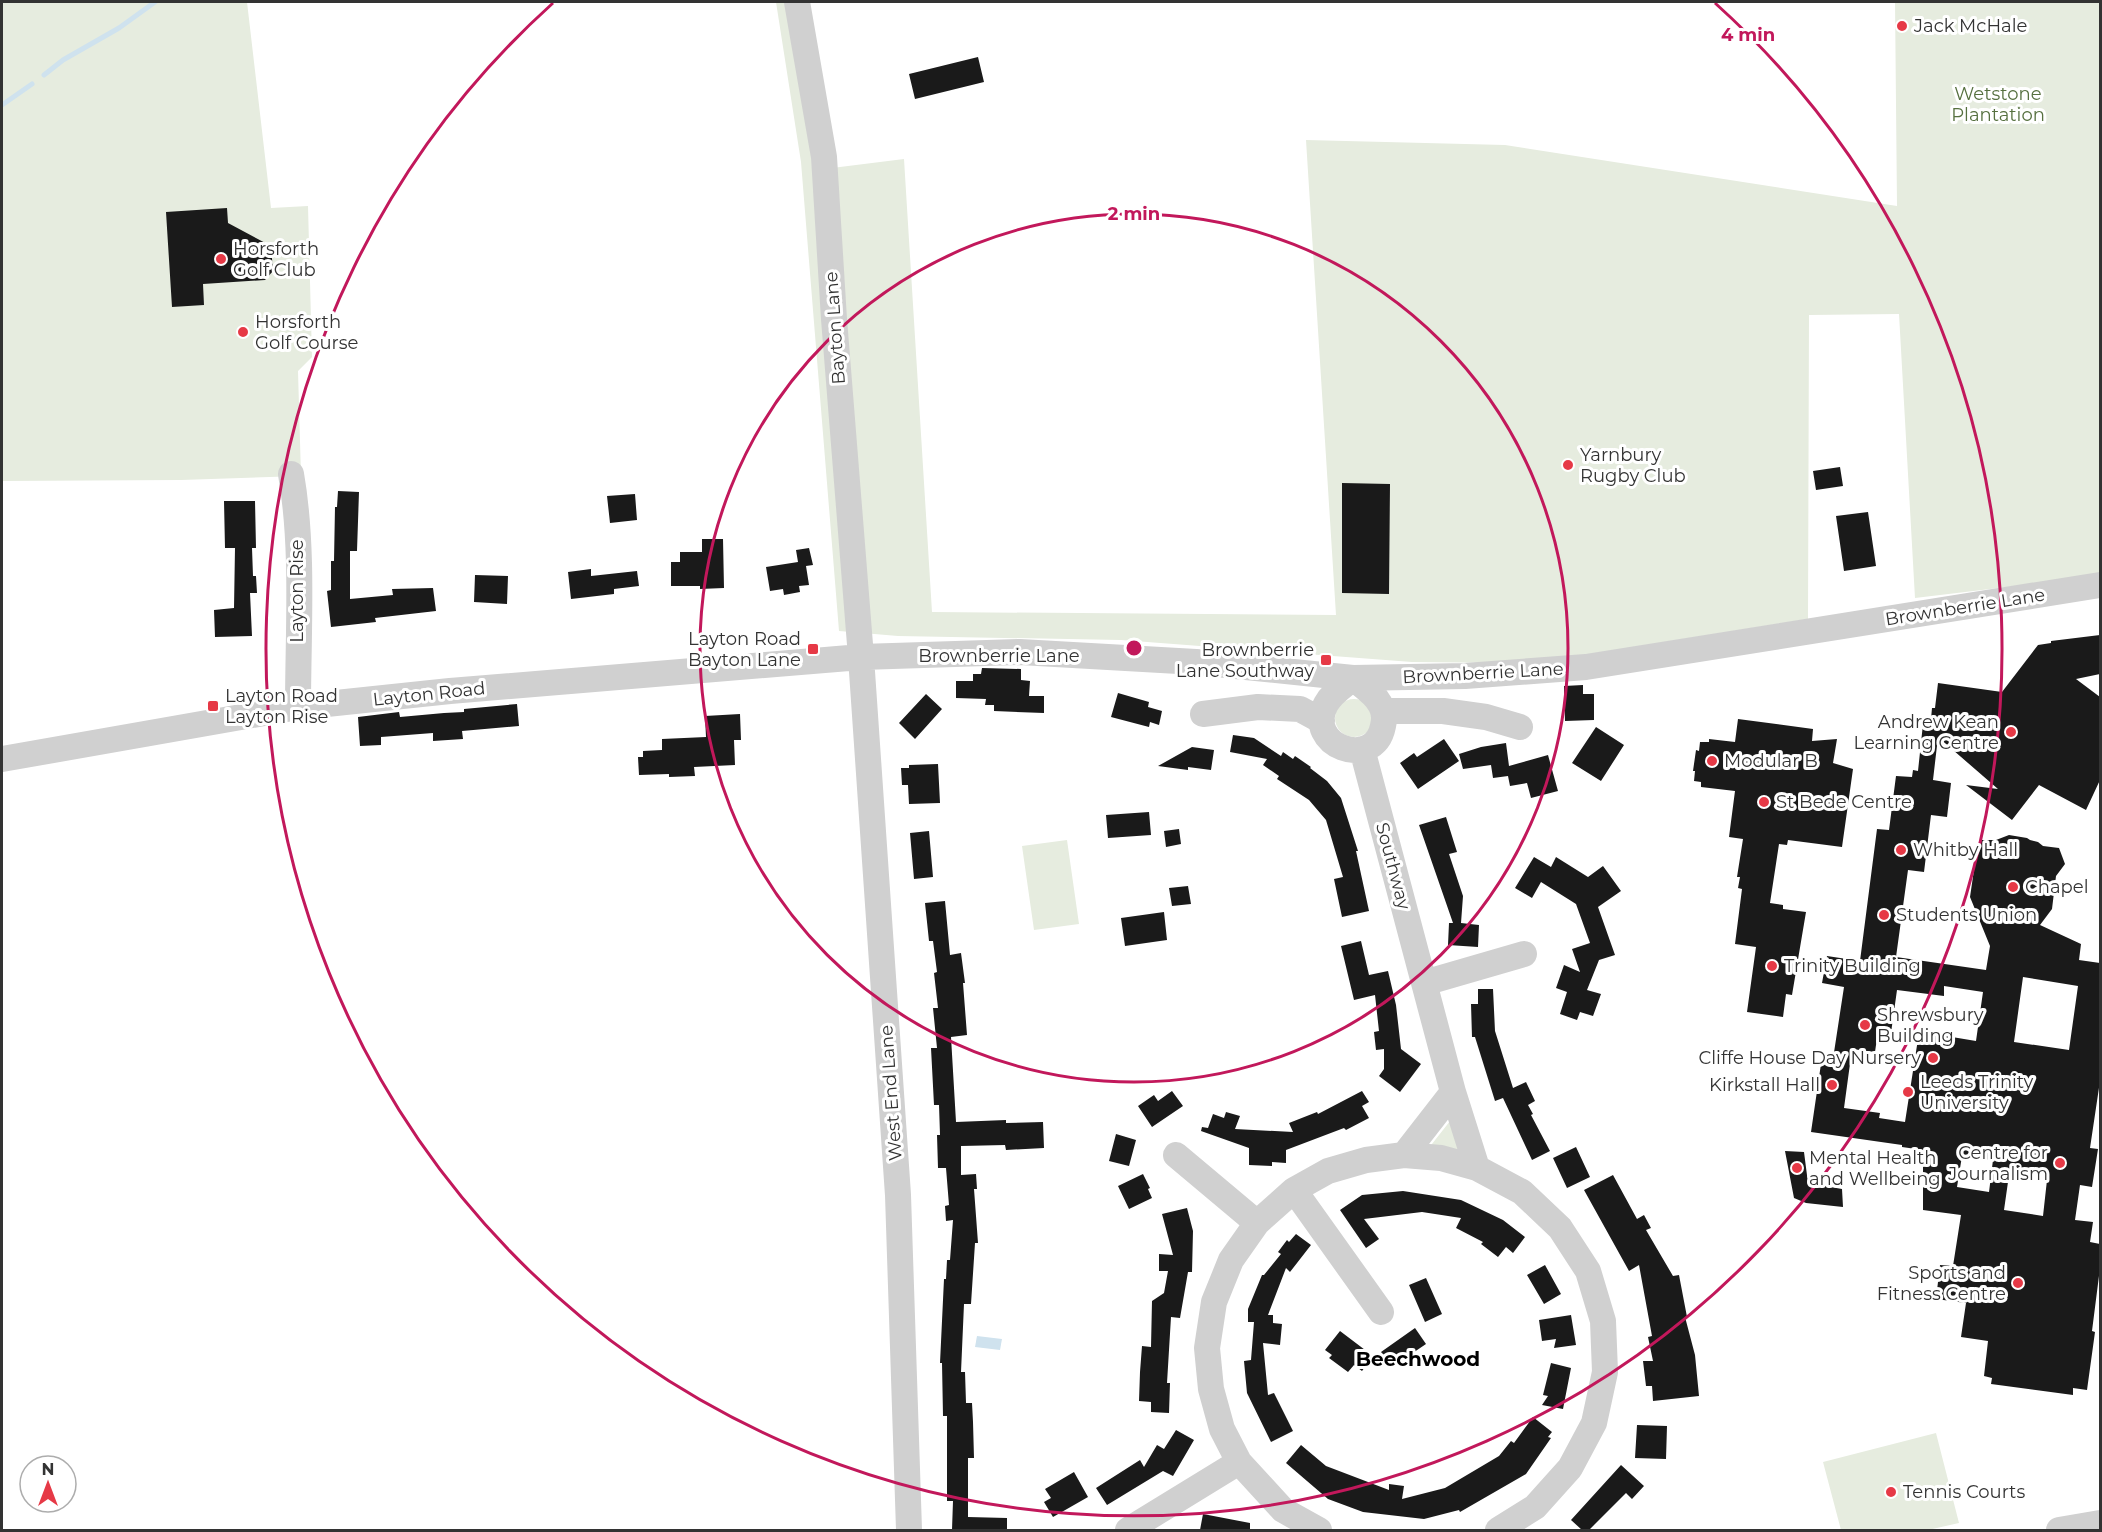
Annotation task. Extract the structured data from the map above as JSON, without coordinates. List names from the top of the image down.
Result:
{
  "streets": {
    "street": [
      "Bayton Lane",
      "Layton Rise",
      "Brownberrie Lane",
      "Layton Road",
      "Southway",
      "West End Lane"
    ]
  },
  "crossings": [
    ["Bayton Lane", "Brownberrie Lane"],
    ["Bayton Lane", "Layton Road"],
    ["Bayton Lane", "West End Lane"],
    ["Layton Rise", "Layton Road"],
    ["Brownberrie Lane", "Layton Road"],
    ["Brownberrie Lane", "Southway"],
    ["Brownberrie Lane", "West End Lane"],
    ["Layton Road", "West End Lane"]
  ],
  "districts": ["Beechwood"],
  "parks": ["Wetstone Plantation"],
  "places": {
    "other": [
      "Jack McHale",
      "Horsforth Golf Club",
      "Horsforth Golf Course",
      "Yarnbury Rugby Club",
      "Andrew Kean Learning Centre",
      "Modular B",
      "St Bede Centre",
      "Whitby Hall",
      "Chapel",
      "Students Union",
      "Trinity Building",
      "Shrewsbury Building",
      "Cliffe House Day Nursery",
      "Kirkstall Hall",
      "Leeds Trinity University",
      "Centre for Journalism",
      "Mental Health and Wellbeing",
      "Sports and Fitness Centre",
      "Tennis Courts"
    ],
    "transit": ["Layton Road Bayton Lane", "Brownberrie Lane Southway", "Layton Road Layton Rise"]
  },
  "north": "top",
  "rings": ["4 min", "2 min"]
}
